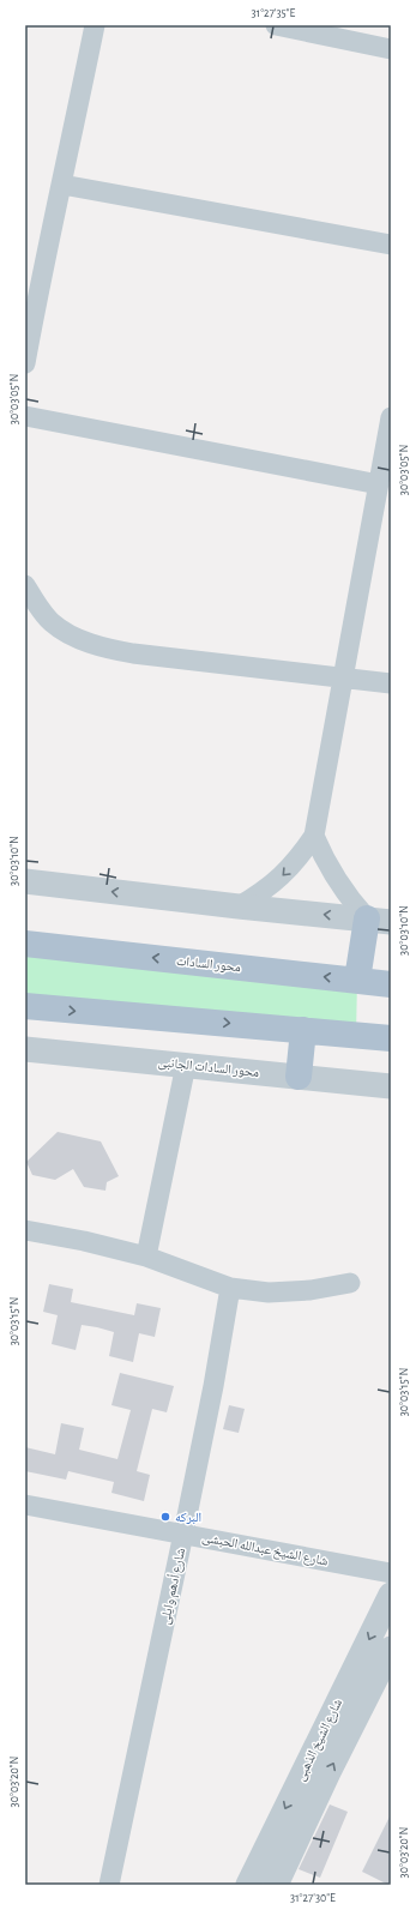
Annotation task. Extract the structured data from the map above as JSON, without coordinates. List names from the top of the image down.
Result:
{
  "streets": {
    "main road": ["محور السادات"],
    "street": [
      "محور السادات الجانبى",
      "شارع الشيخ عبدالله الحبشى",
      "شارع أدهم وايلى",
      "شارع الشيخ الذهبى"
    ]
  },
  "crossings": [
    ["شارع الشيخ عبدالله الحبشى", "شارع أدهم وايلى"]
  ],
  "places": ["البركه"],
  "coordinates": [
    "31°27'35\"E",
    "30°03'05\"N",
    "30°03'10\"N",
    "30°03'15\"N",
    "30°03'20\"N",
    "31°27'30\"E"
  ]
}
